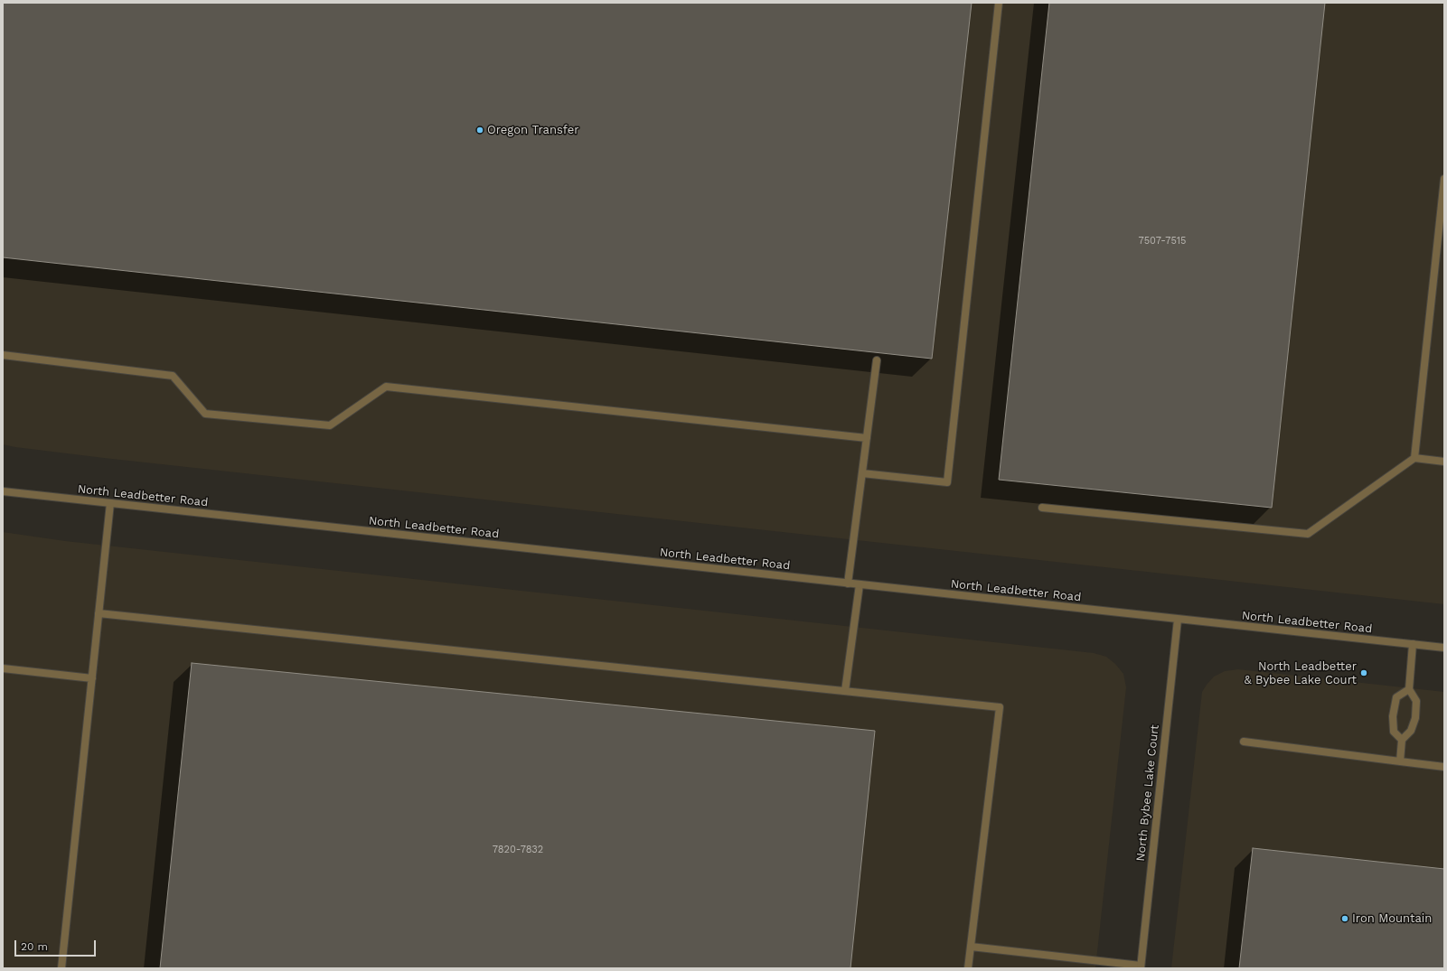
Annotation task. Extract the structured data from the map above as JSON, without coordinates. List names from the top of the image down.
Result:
{
  "streets": {
    "street": ["North Leadbetter Road", "North Bybee Lake Court"]
  },
  "crossings": [
    ["North Leadbetter Road", "North Bybee Lake Court"]
  ],
  "places": ["Oregon Transfer", "North Leadbetter & Bybee Lake Court", "Iron Mountain"],
  "house_numbers": ["7507-7515", "7820-7832"],
  "scale_bar": "20 m"
}
